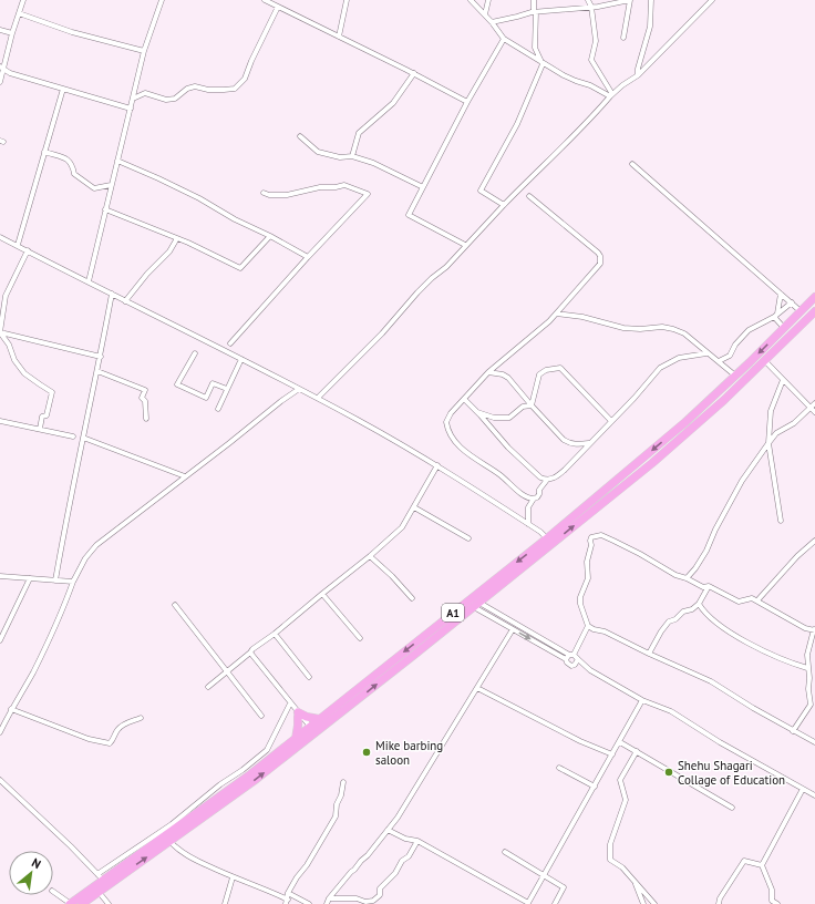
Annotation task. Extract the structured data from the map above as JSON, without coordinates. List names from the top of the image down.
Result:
{
  "streets": {
    "highway": ["A1"]
  },
  "places": ["Mike barbing saloon", "Shehu Shagari Collage of Education"],
  "north": "top right"
}
